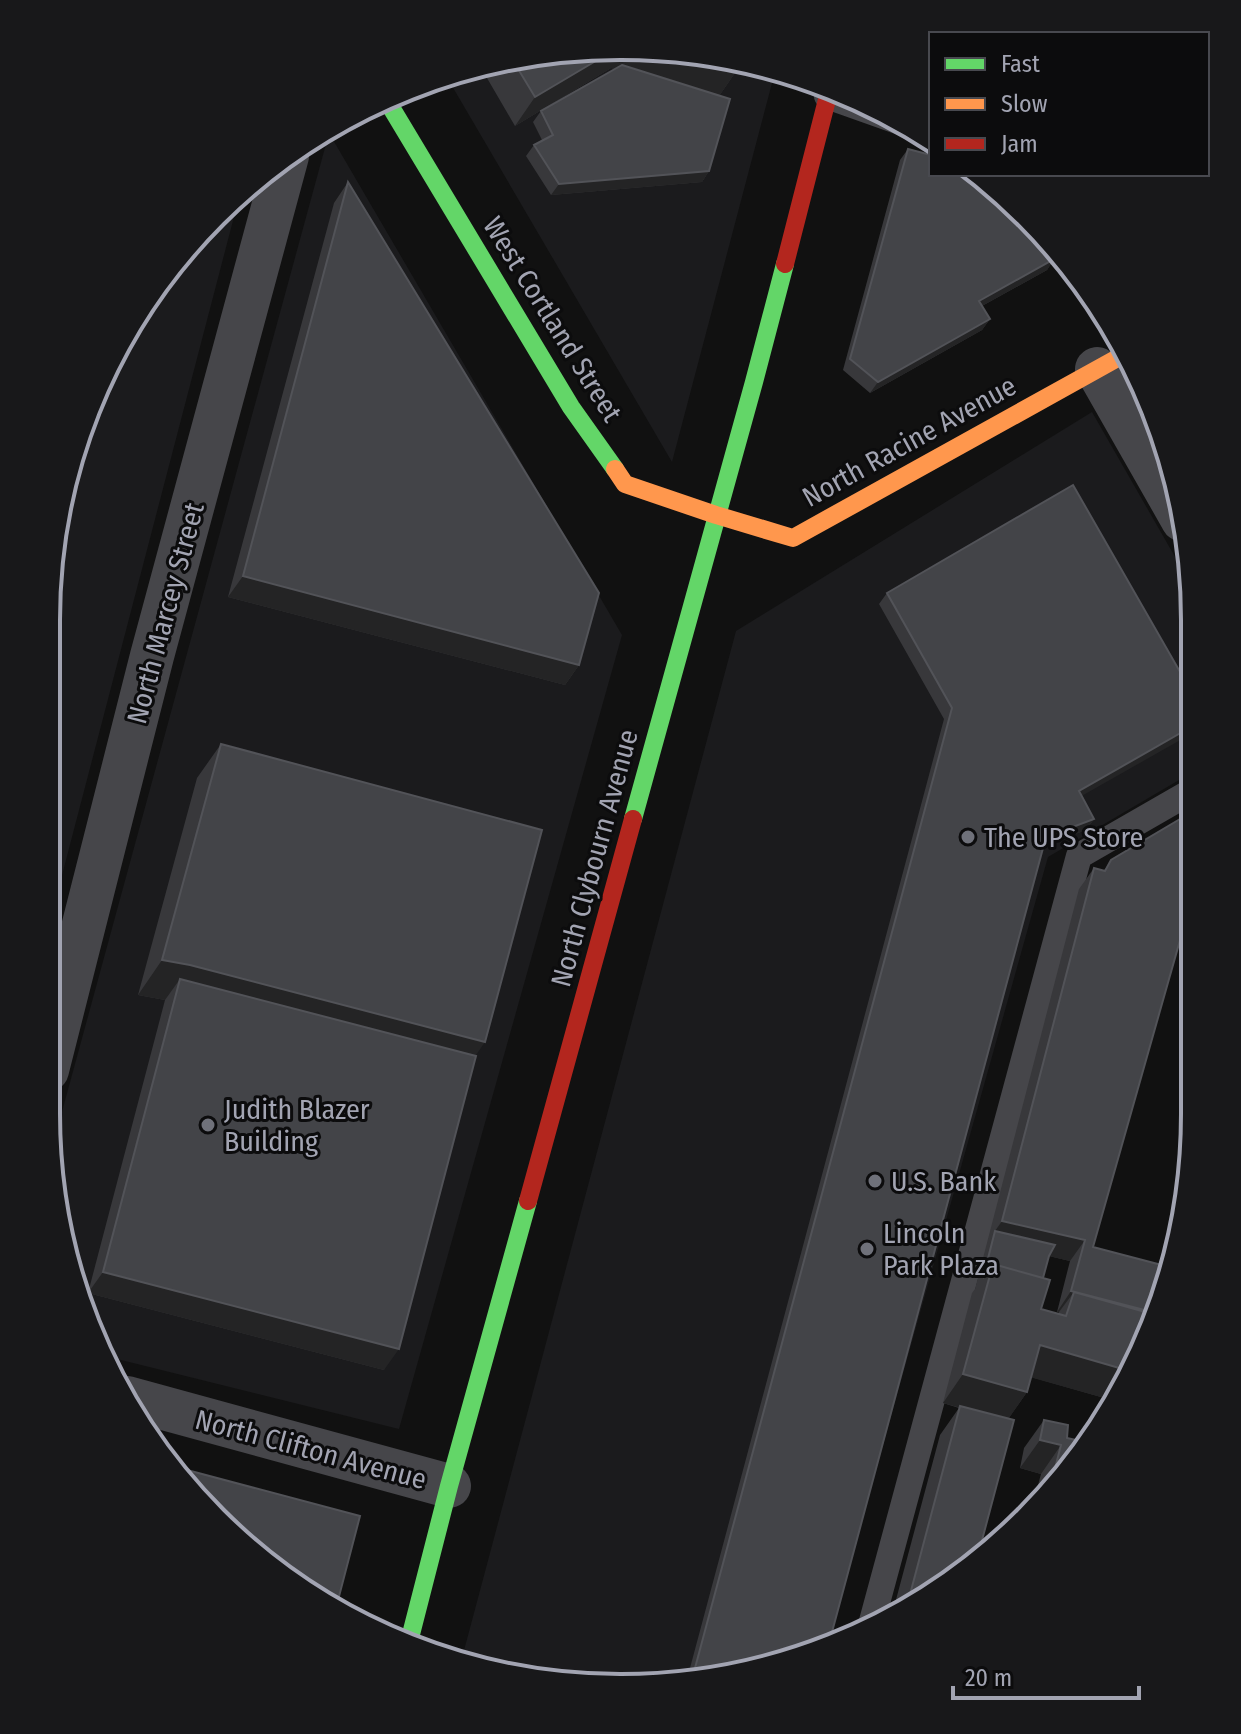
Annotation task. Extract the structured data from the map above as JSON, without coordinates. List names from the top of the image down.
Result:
{
  "streets": {
    "main road": ["West Cortland Street", "North Racine Avenue", "North Clybourn Avenue"],
    "street": ["North Marcey Street", "North Clifton Avenue"]
  },
  "crossings": [
    ["West Cortland Street", "North Racine Avenue"],
    ["West Cortland Street", "North Clybourn Avenue"],
    ["North Racine Avenue", "North Clybourn Avenue"],
    ["North Clybourn Avenue", "North Clifton Avenue"]
  ],
  "places": [
    "The UPS Store",
    "Judith Blazer Building",
    "U.S. Bank",
    "Lincoln Park Plaza"
  ],
  "legend": ["Fast", "Slow", "Jam"],
  "scale_bar": "20 m"
}
